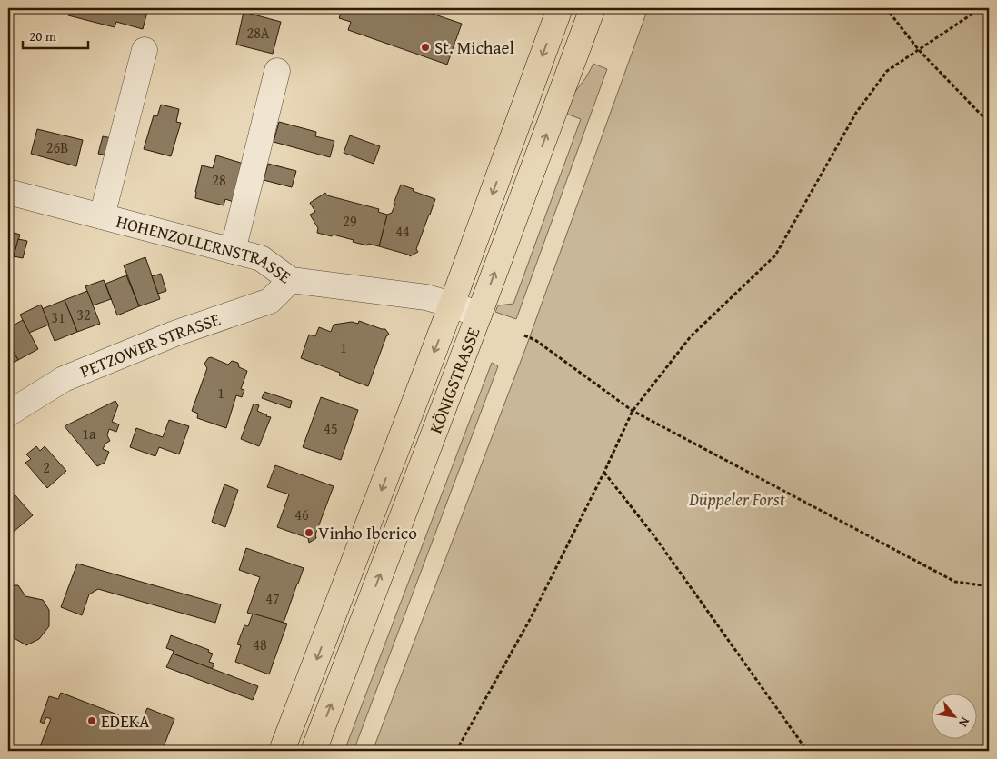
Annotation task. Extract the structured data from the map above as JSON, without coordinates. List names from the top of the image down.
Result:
{
  "streets": {
    "main road": ["KÖNIGSTRASSE"],
    "street": ["HOHENZOLLERNSTRASSE", "PETZOWER STRASSE"]
  },
  "crossings": [
    ["HOHENZOLLERNSTRASSE", "PETZOWER STRASSE"],
    ["HOHENZOLLERNSTRASSE", "KÖNIGSTRASSE"]
  ],
  "parks": ["Düppeler Forst"],
  "places": ["St. Michael", "Vinho Iberico", "EDEKA"],
  "house_numbers": [
    "28A",
    "26B",
    "28",
    "29",
    "44",
    "32",
    "31",
    "1",
    "1",
    "45",
    "1a",
    "2",
    "46",
    "47",
    "48"
  ],
  "scale_bar": "20 m",
  "north": "bottom right"
}
